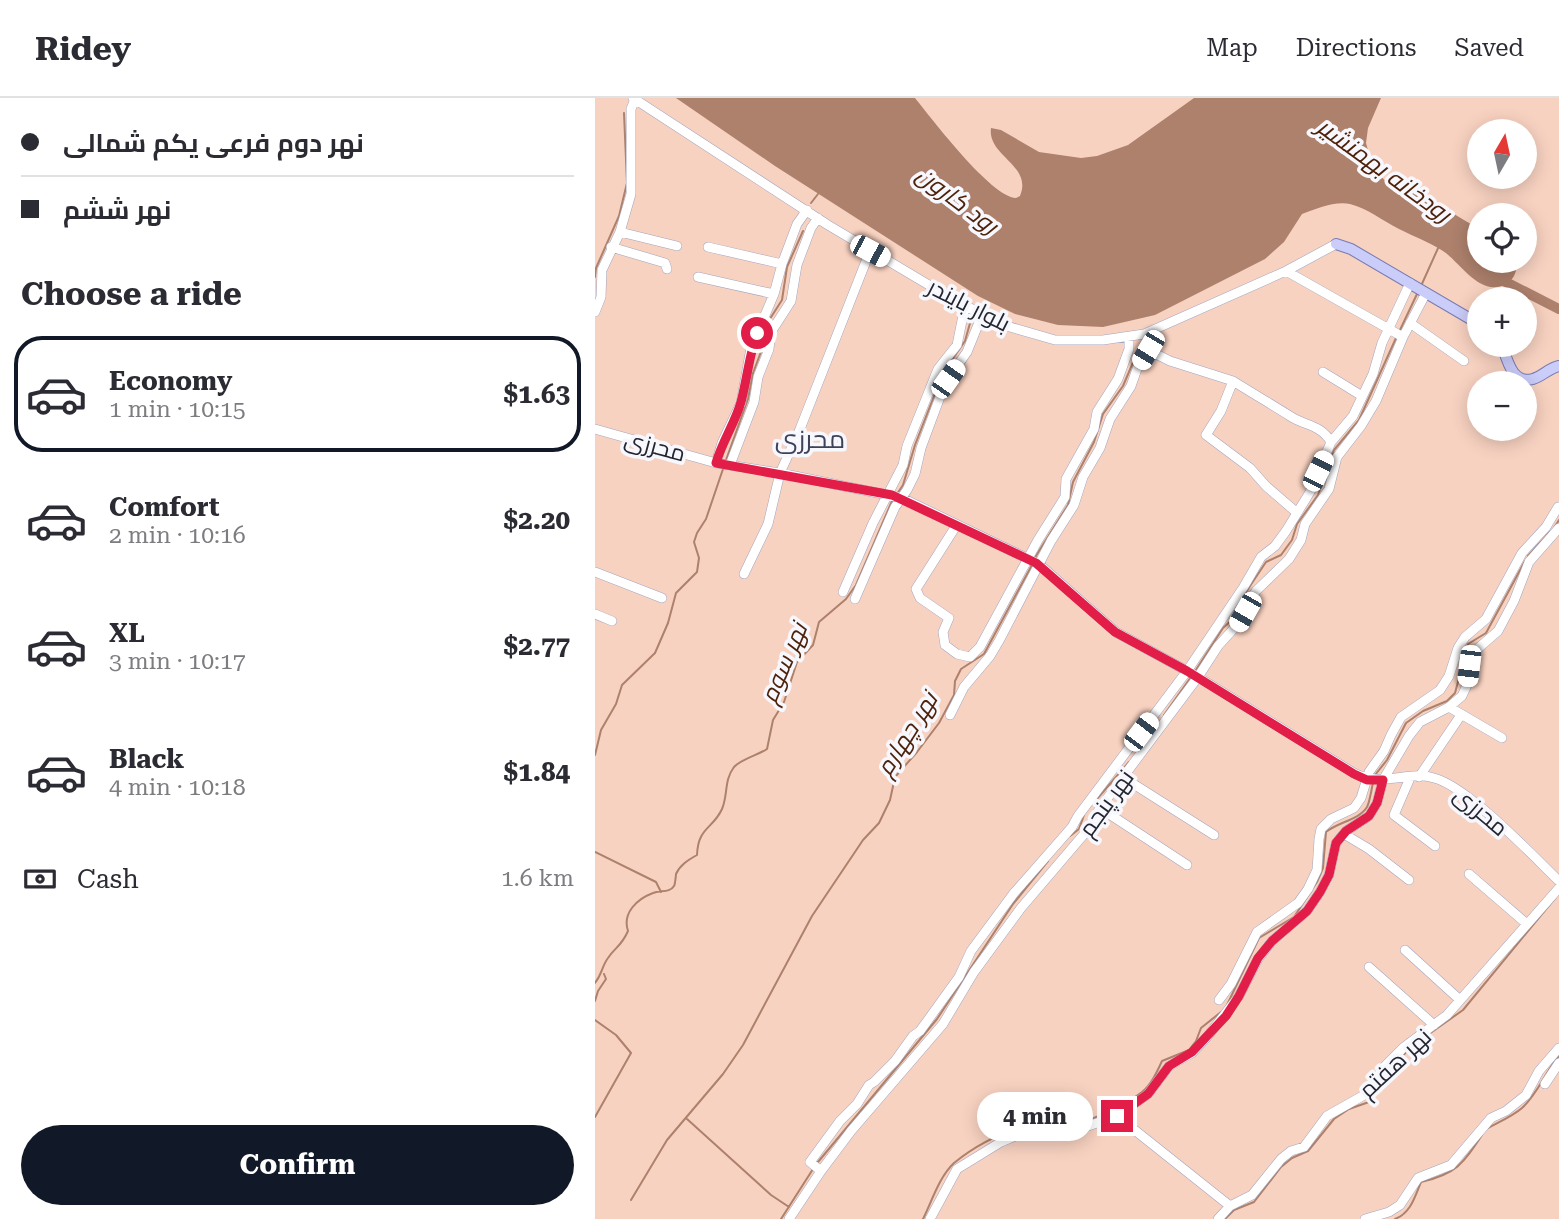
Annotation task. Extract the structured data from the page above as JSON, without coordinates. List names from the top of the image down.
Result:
{
  "streets": {
    "street": [
      "بلوار بایندر",
      "محرزی",
      "نهر پنجم",
      "نهر هفتم"
    ]
  },
  "crossings": [
    ["محرزی", "نهر پنجم"]
  ],
  "districts": ["محرزی"],
  "water": [
    "رودخانه بهمنشیر",
    "رود کارون",
    "نهر سوم",
    "نهر چهارم"
  ],
  "north": "top",
  "page": {
    "header": "Ridey",
    "nav": ["Map", "Directions", "Saved"],
    "banner": ["نهر دوم فرعی یکم شمالی", "نهر ششم"],
    "map_buttons": ["+", "−"],
    "heading": "Choose a ride",
    "list": [
      {
        "name": "Economy",
        "note": "1 min · 10:15",
        "value": "$1.63"
      },
      {
        "name": "Comfort",
        "note": "2 min · 10:16",
        "value": "$2.20"
      },
      {
        "name": "XL",
        "note": "3 min · 10:17",
        "value": "$2.77"
      },
      {
        "name": "Black",
        "note": "4 min · 10:18",
        "value": "$1.84"
      }
    ],
    "pay": ["Cash", "1.6 km"],
    "bubble": "4 min",
    "buttons": "Confirm"
  }
}
